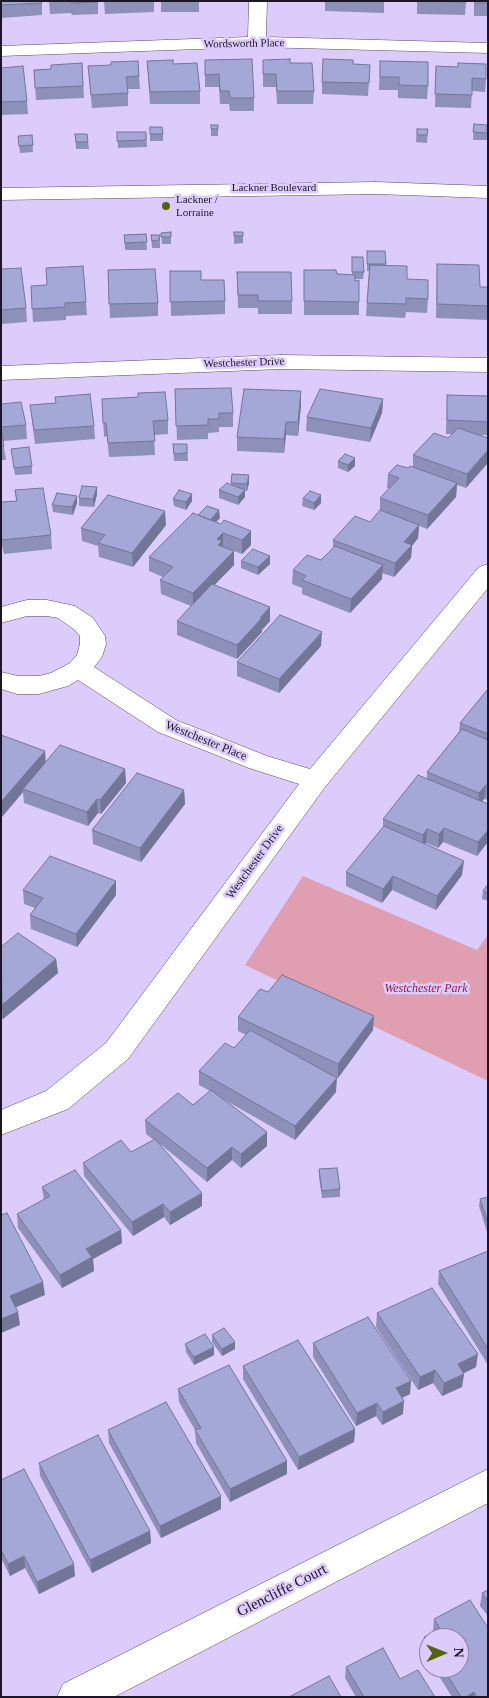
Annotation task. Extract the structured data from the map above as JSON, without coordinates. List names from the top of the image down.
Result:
{
  "streets": {
    "street": [
      "Wordsworth Place",
      "Lackner Boulevard",
      "Westchester Drive",
      "Westchester Place",
      "Glencliffe Court"
    ]
  },
  "crossings": [
    ["Westchester Drive", "Westchester Place"]
  ],
  "parks": ["Westchester Park"],
  "places": ["Lackner / Lorraine"],
  "north": "right"
}
